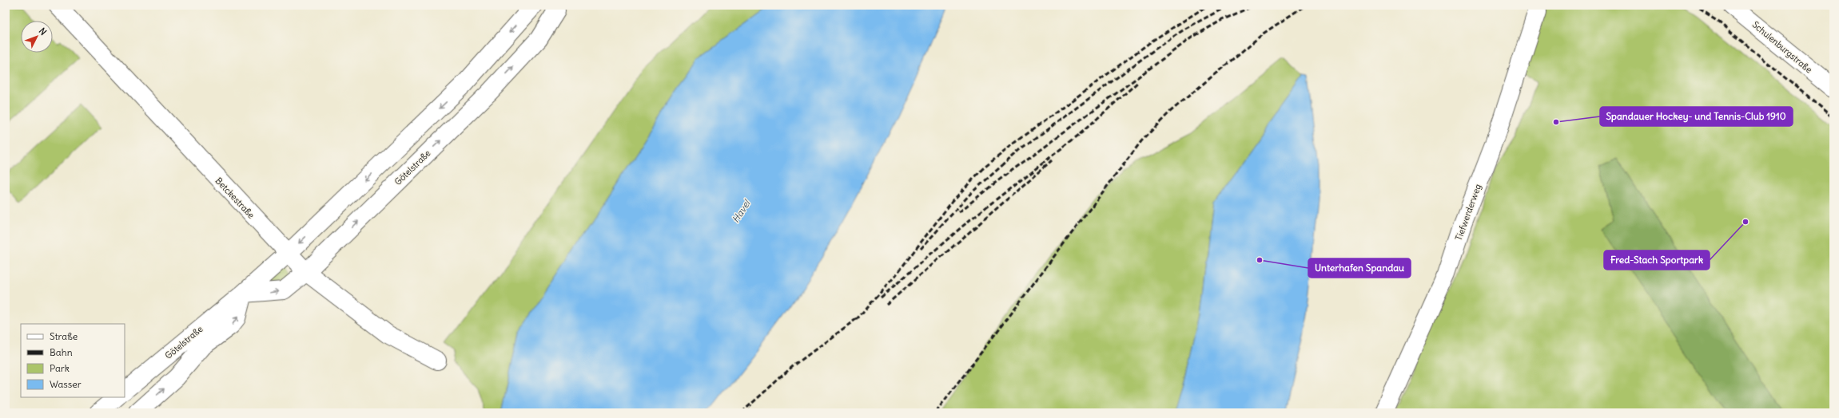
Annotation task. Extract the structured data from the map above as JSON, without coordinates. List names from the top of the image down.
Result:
{
  "streets": {
    "street": [
      "Schulenburgstraße",
      "Götelstraße",
      "Betckestraße",
      "Tiefwerderweg"
    ]
  },
  "crossings": [
    ["Götelstraße", "Betckestraße"]
  ],
  "water": ["Havel"],
  "places": ["Spandauer Hockey- und Tennis-Club 1910", "Fred-Stach Sportpark", "Unterhafen Spandau"],
  "legend": [
    "Straße",
    "Bahn",
    "Park",
    "Wasser"
  ],
  "north": "top right"
}
